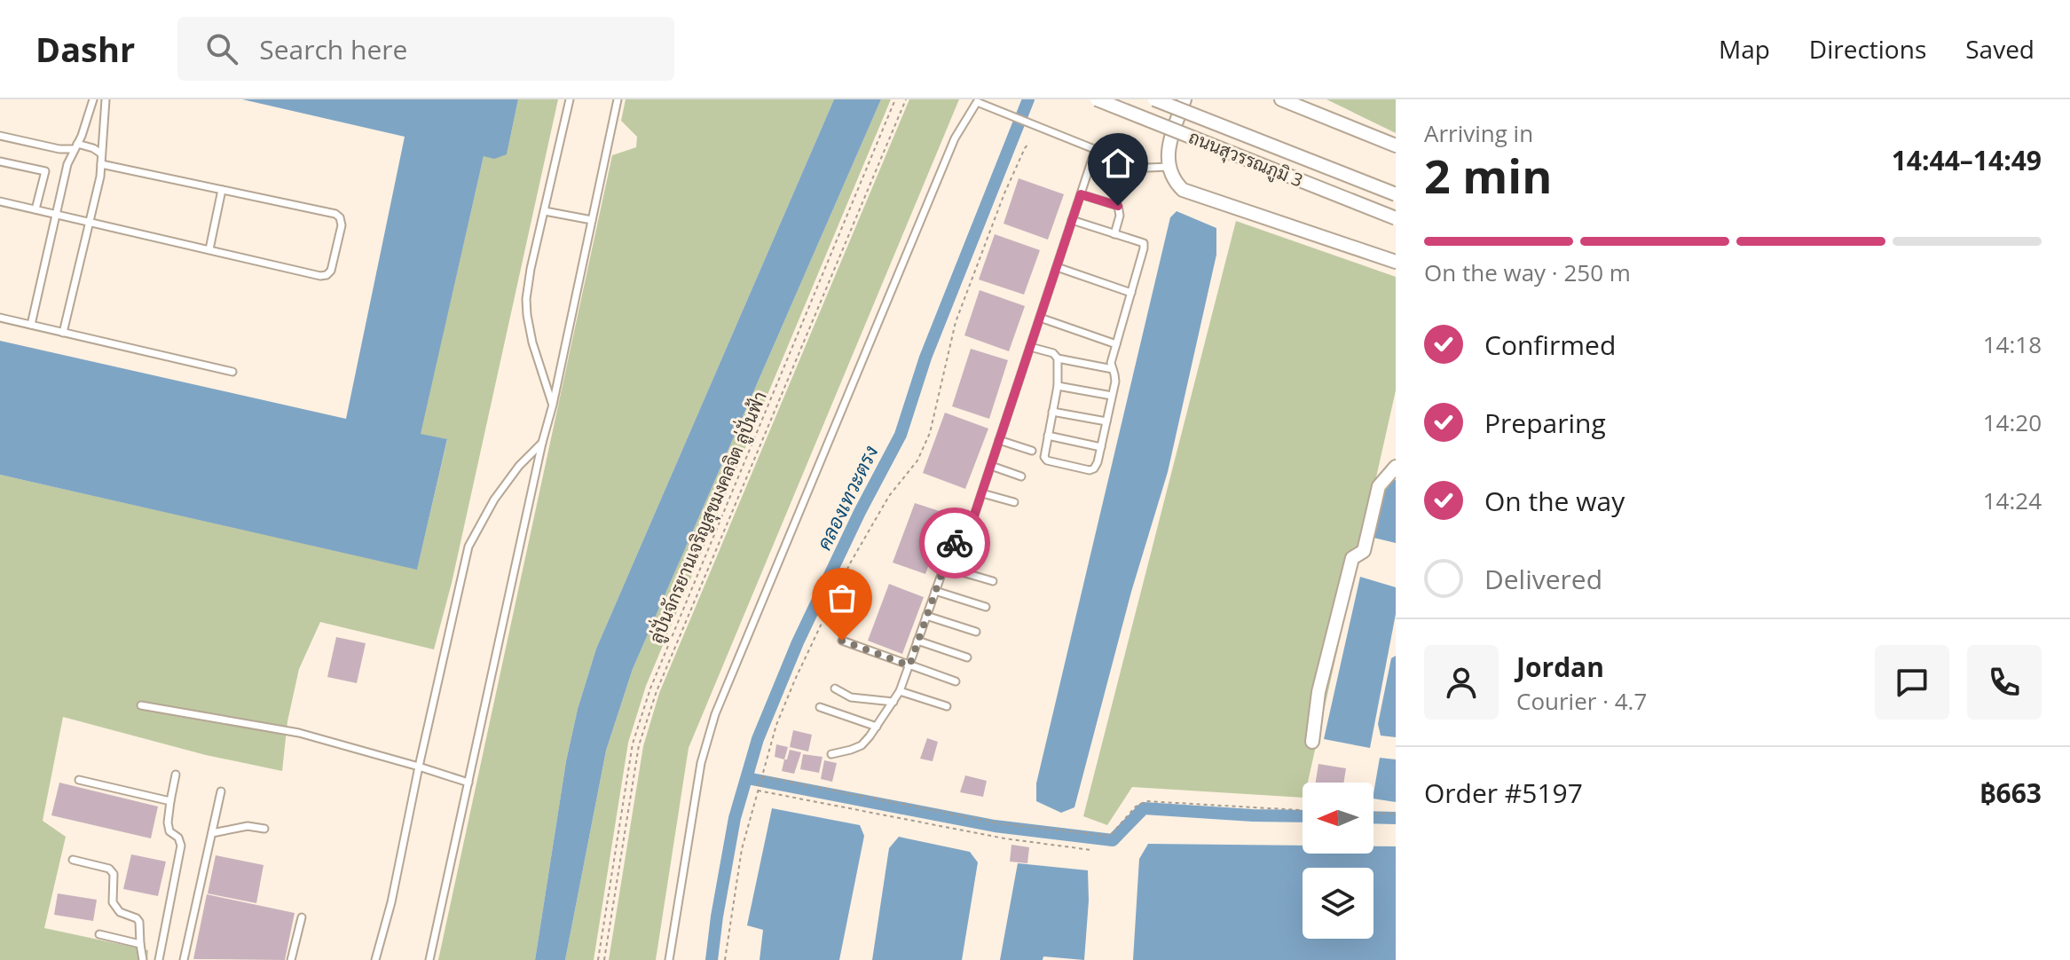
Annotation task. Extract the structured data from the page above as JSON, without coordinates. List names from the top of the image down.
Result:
{
  "streets": {
    "street": ["ถนนสุวรรณภูมิ 3"],
    "path": ["ลู่ปั่นจักรยานเจริญสุขมงคลจิต ลู่ปั่นฟ้า"]
  },
  "water": ["คลองเทวะตรง"],
  "north": "left",
  "page": {
    "header": "Dashr",
    "search": "Search here",
    "nav": ["Map", "Directions", "Saved"],
    "heading": ["2 min", "Arriving in", "14:44–14:49"],
    "panel": [
      "Jordan",
      "Courier · 4.7",
      "Order #5197",
      "฿663"
    ],
    "bar": "On the way · 250 m",
    "list": [
      ["Confirmed", "14:18"],
      ["Preparing", "14:20"],
      ["On the way", "14:24"],
      "Delivered"
    ]
  }
}
